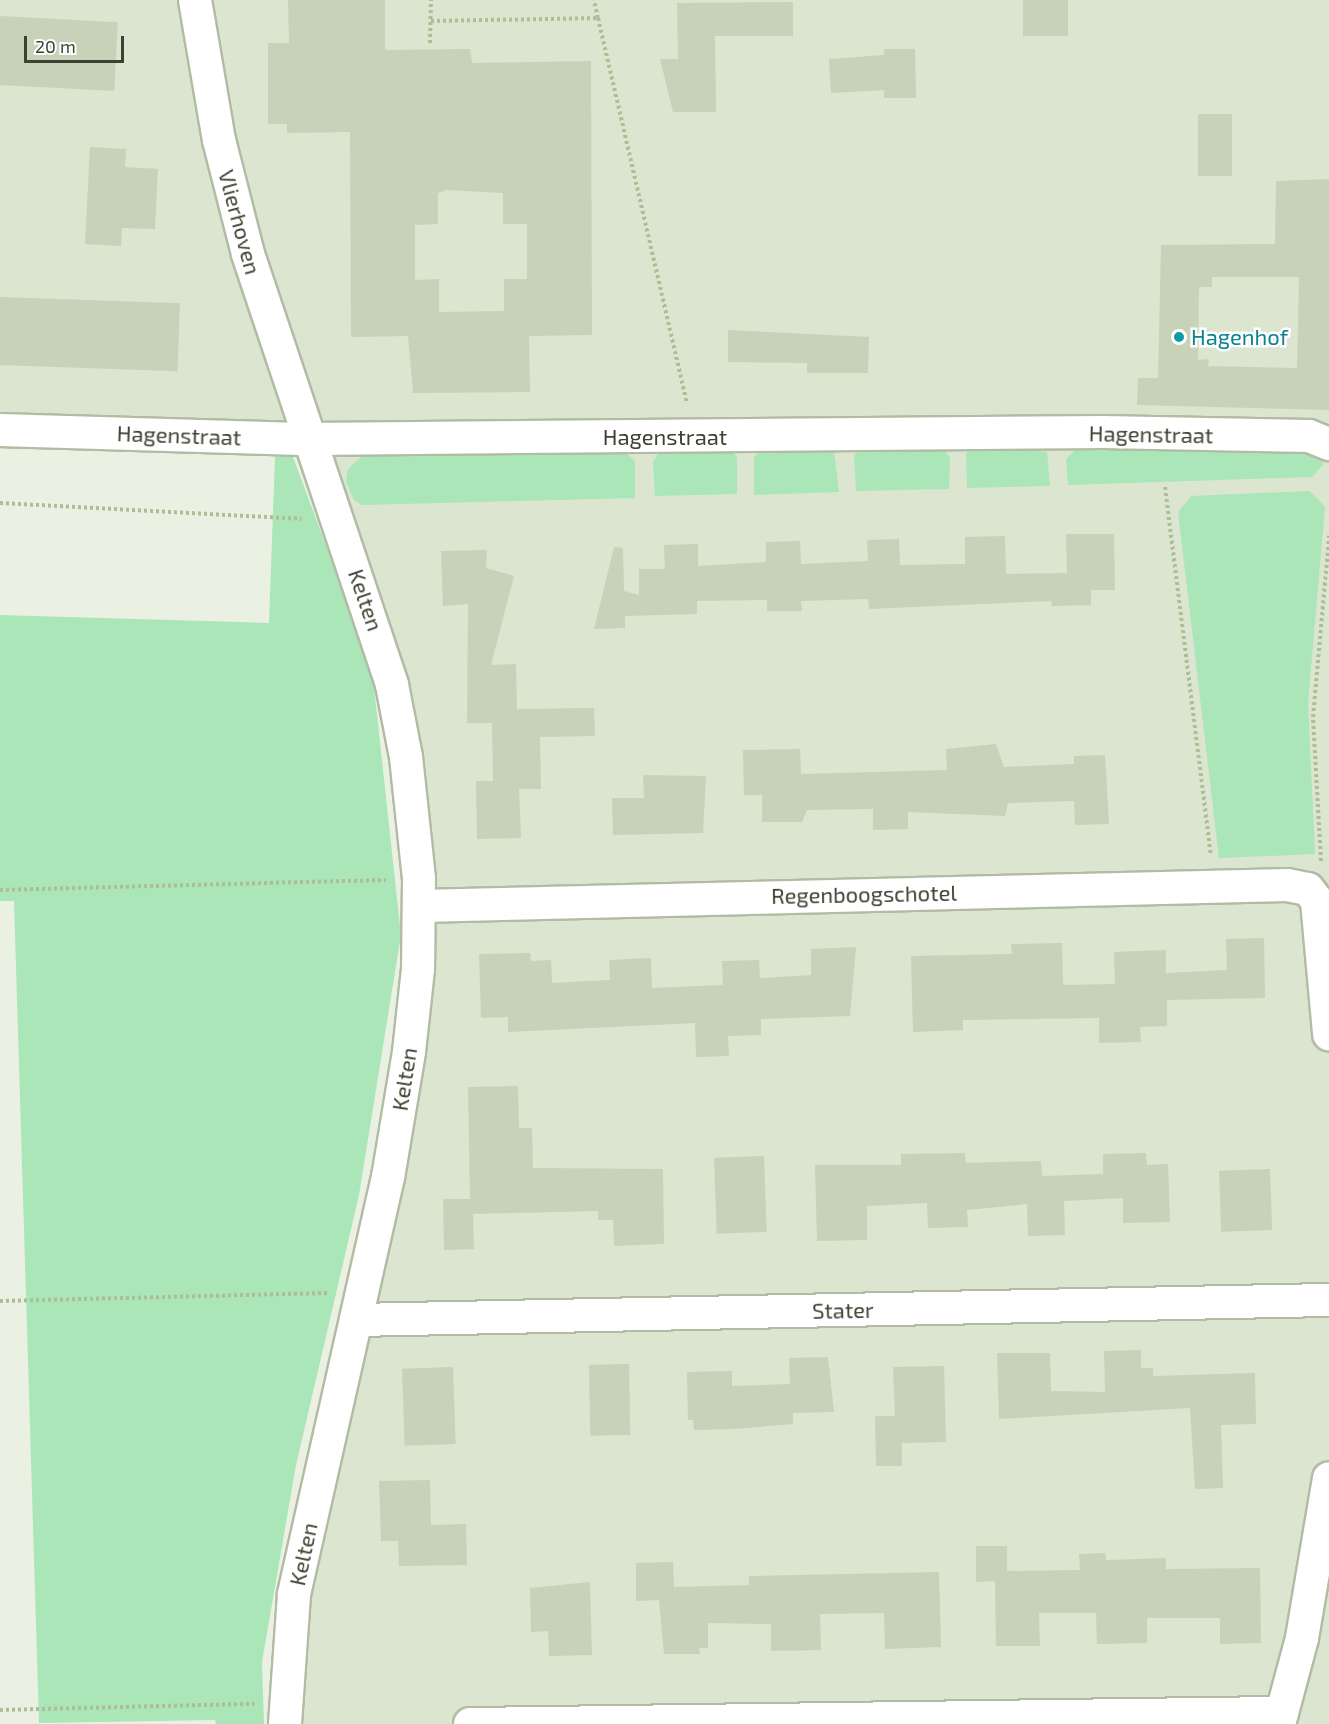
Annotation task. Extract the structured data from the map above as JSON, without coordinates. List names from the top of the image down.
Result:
{
  "streets": {
    "street": [
      "Vlierhoven",
      "Hagenstraat",
      "Kelten",
      "Regenboogschotel",
      "Stater"
    ]
  },
  "crossings": [
    ["Vlierhoven", "Hagenstraat"],
    ["Vlierhoven", "Kelten"],
    ["Hagenstraat", "Kelten"],
    ["Kelten", "Regenboogschotel"],
    ["Kelten", "Stater"]
  ],
  "places": ["Hagenhof"],
  "scale_bar": "20 m"
}
